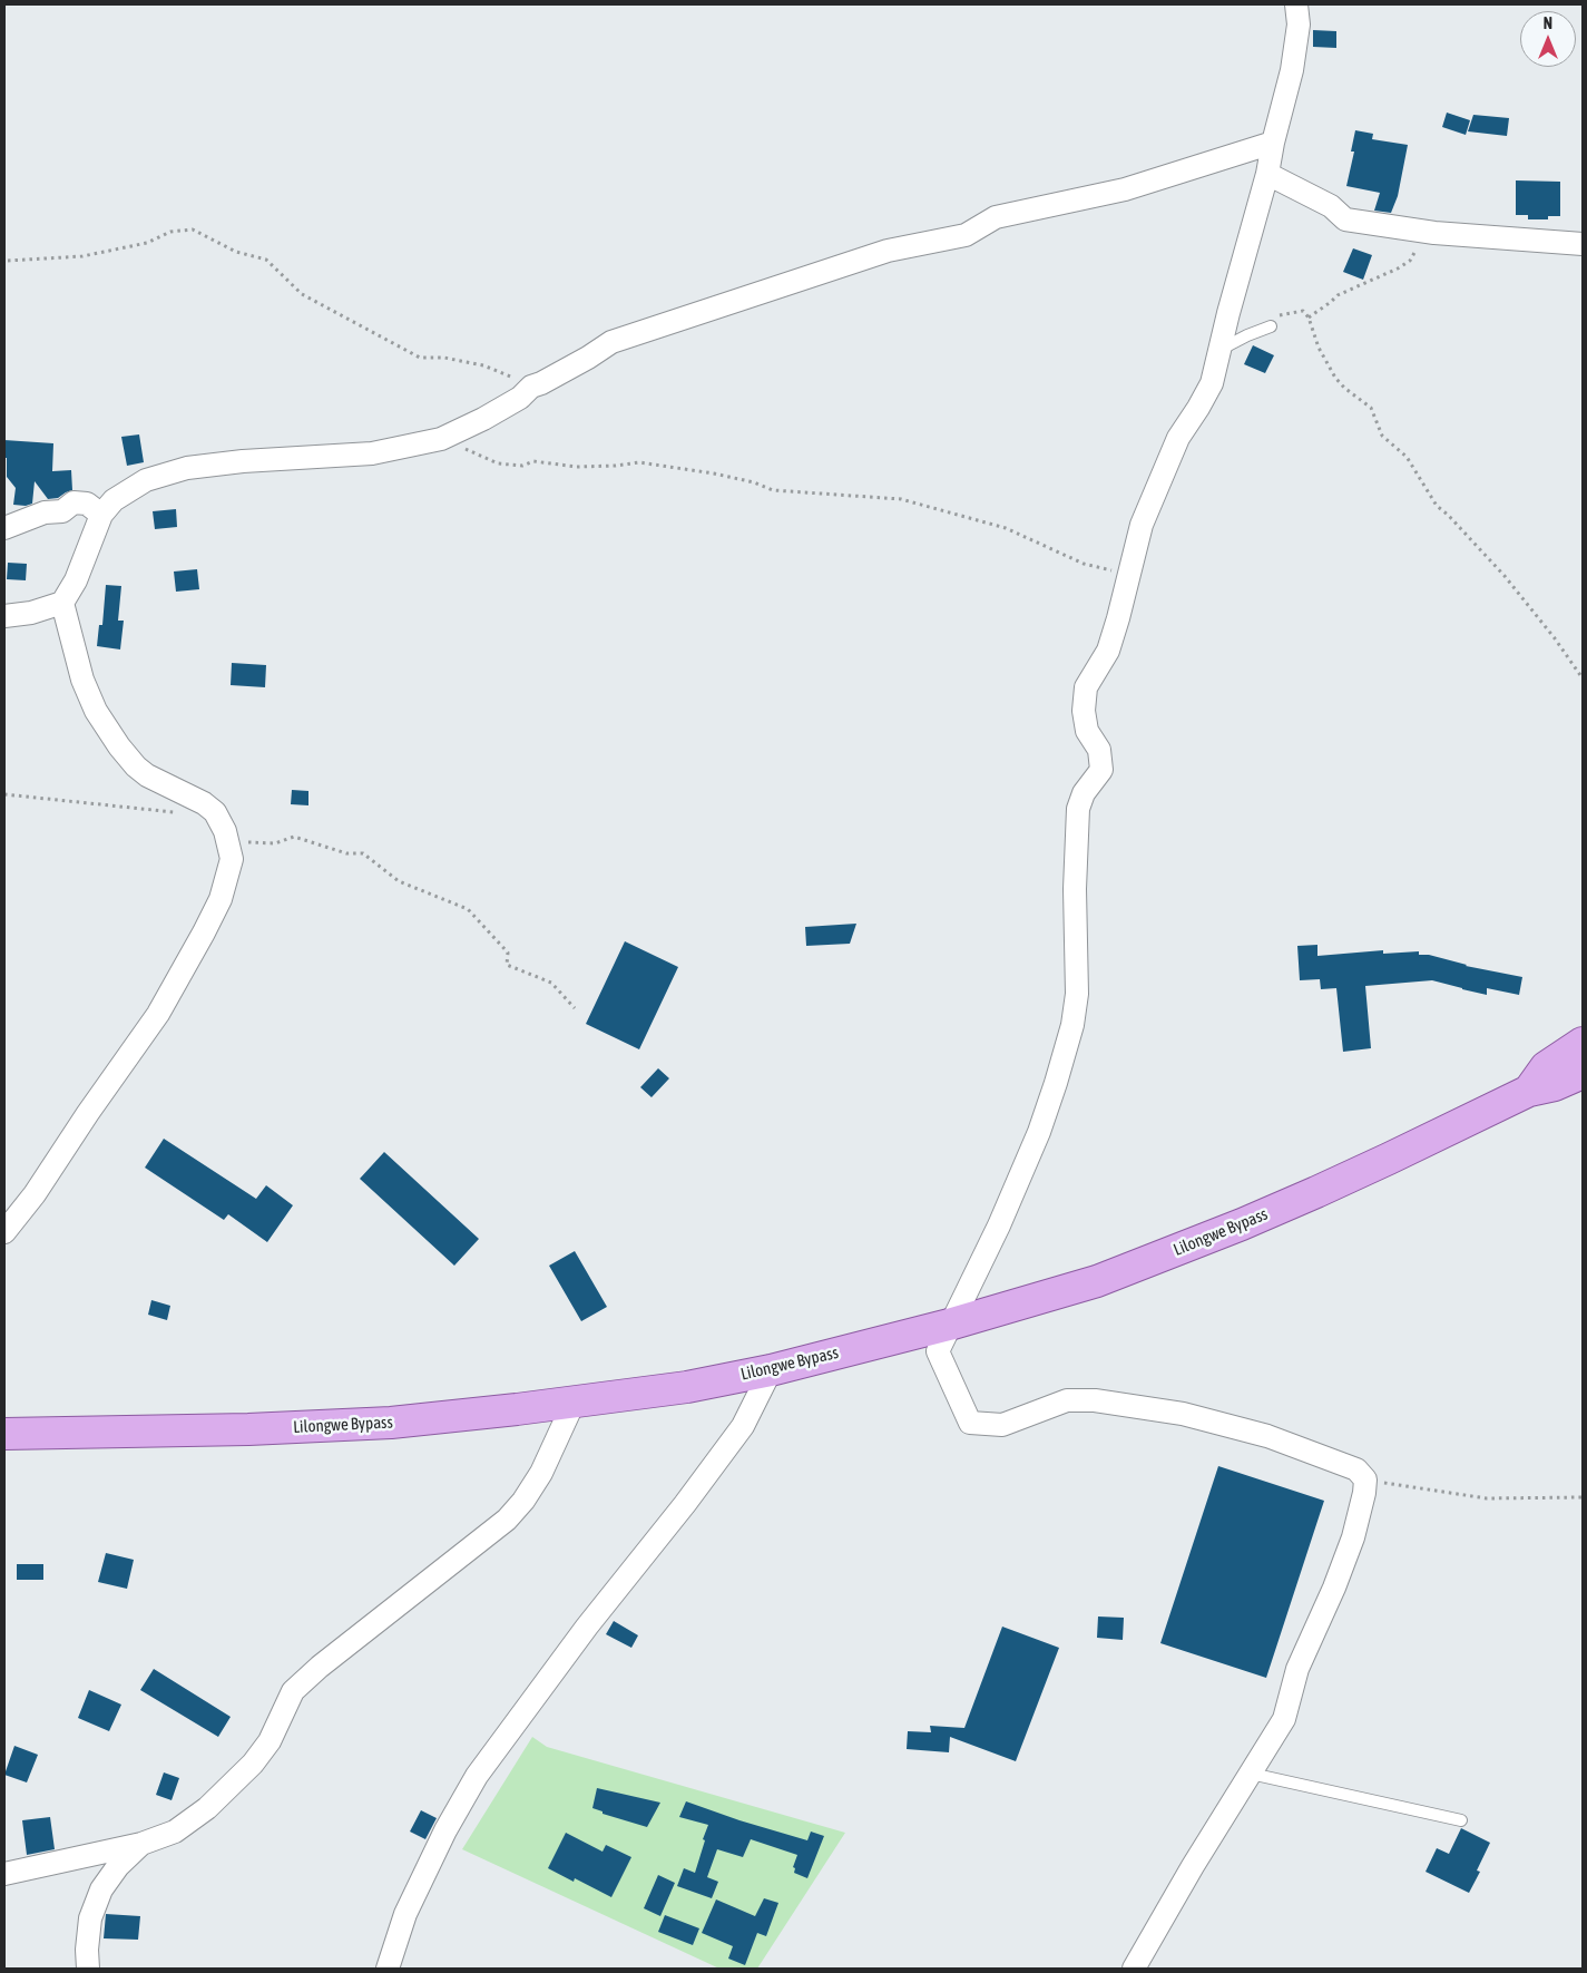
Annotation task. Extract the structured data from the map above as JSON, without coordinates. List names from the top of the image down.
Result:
{
  "streets": {
    "main road": ["Lilongwe Bypass"]
  },
  "north": "top"
}
